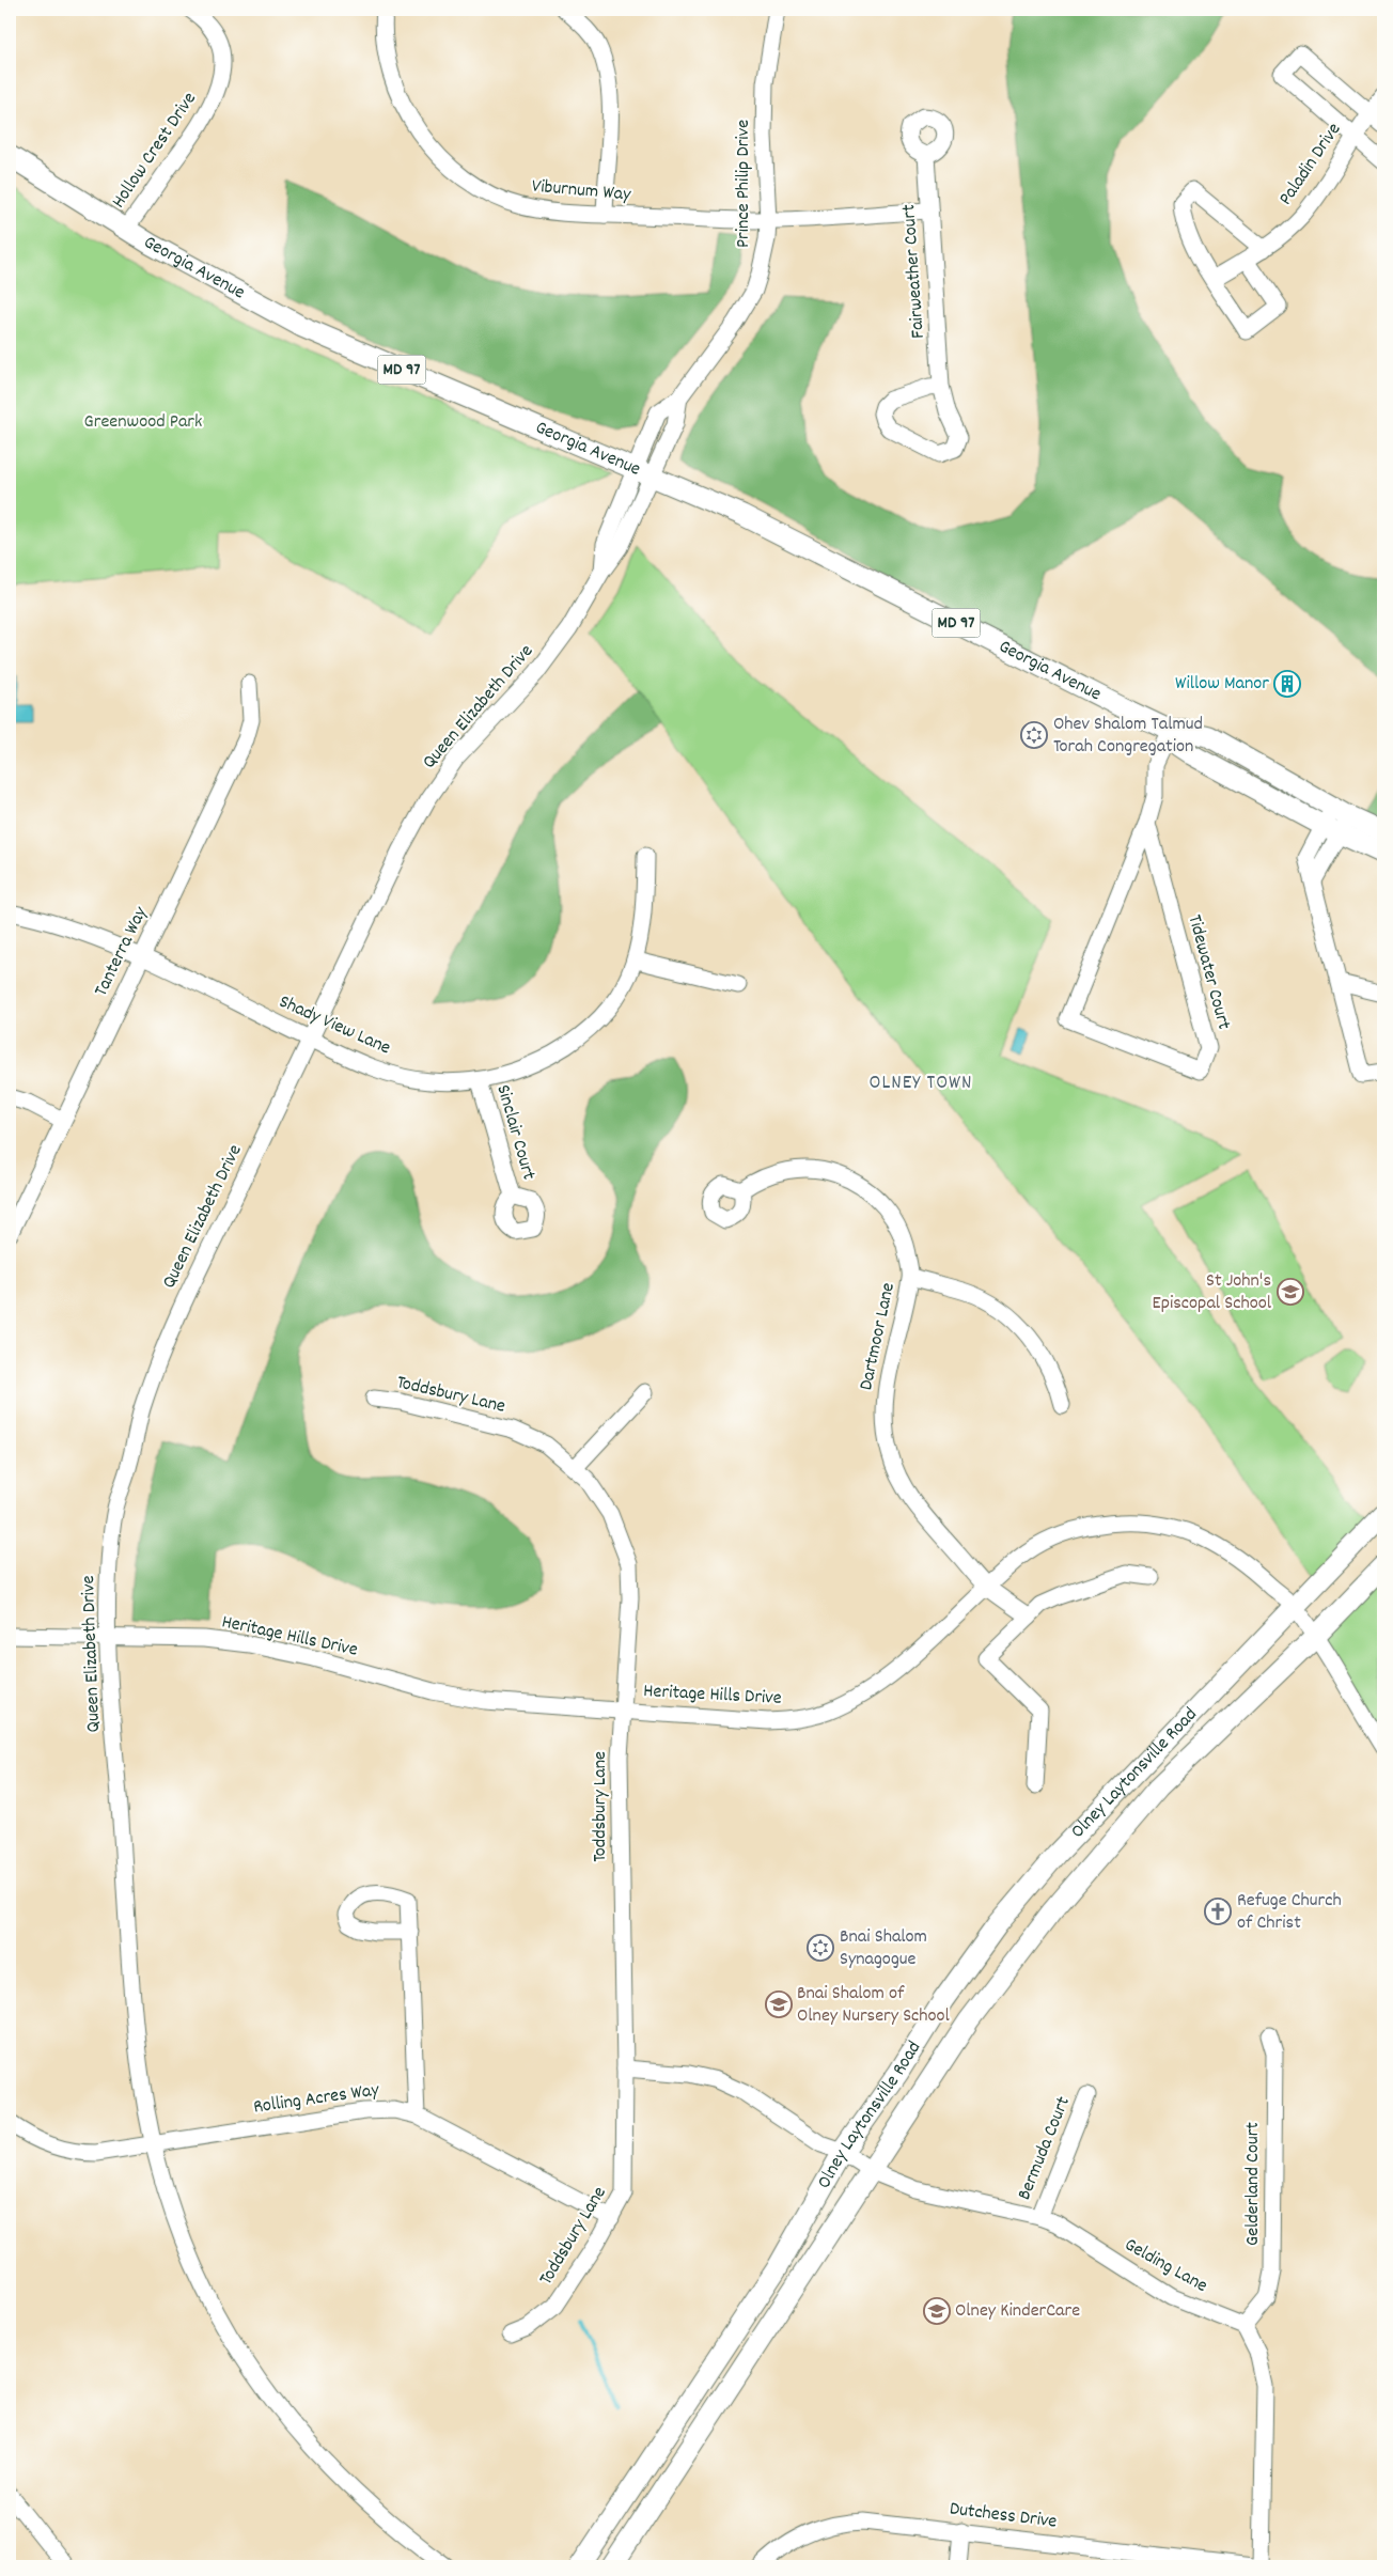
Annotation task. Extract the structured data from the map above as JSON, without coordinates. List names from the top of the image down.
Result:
{
  "streets": {
    "main road": ["Georgia Avenue", "MD 97", "Olney Laytonsville Road"],
    "street": [
      "Hollow Crest Drive",
      "Paladin Drive",
      "Prince Philip Drive",
      "Viburnum Way",
      "Fairweather Court",
      "Queen Elizabeth Drive",
      "Tanterra Way",
      "Tidewater Court",
      "Shady View Lane",
      "Sinclair Court",
      "Dartmoor Lane",
      "Toddsbury Lane",
      "Heritage Hills Drive",
      "Rolling Acres Way",
      "Bermuda Court",
      "Gelderland Court",
      "Gelding Lane",
      "Dutchess Drive"
    ]
  },
  "crossings": [
    ["Hollow Crest Drive", "Georgia Avenue"],
    ["Prince Philip Drive", "Viburnum Way"],
    ["Prince Philip Drive", "Georgia Avenue"],
    ["Prince Philip Drive", "Queen Elizabeth Drive"],
    ["Viburnum Way", "Fairweather Court"],
    ["Georgia Avenue", "Queen Elizabeth Drive"],
    ["Georgia Avenue", "Tidewater Court"],
    ["Queen Elizabeth Drive", "Shady View Lane"],
    ["Queen Elizabeth Drive", "Heritage Hills Drive"],
    ["Queen Elizabeth Drive", "Rolling Acres Way"],
    ["Tanterra Way", "Shady View Lane"],
    ["Shady View Lane", "Sinclair Court"],
    ["Dartmoor Lane", "Heritage Hills Drive"],
    ["Toddsbury Lane", "Heritage Hills Drive"],
    ["Toddsbury Lane", "Rolling Acres Way"],
    ["Toddsbury Lane", "Gelding Lane"],
    ["Heritage Hills Drive", "Olney Laytonsville Road"],
    ["Olney Laytonsville Road", "Gelding Lane"],
    ["Bermuda Court", "Gelding Lane"],
    ["Gelderland Court", "Gelding Lane"]
  ],
  "districts": ["OLNEY TOWN"],
  "parks": ["Greenwood Park"],
  "places": {
    "building": ["Willow Manor"],
    "synagogue": ["Ohev Shalom Talmud Torah Congregation", "Bnai Shalom Synagogue"],
    "school or university": ["St John's Episcopal School", "Bnai Shalom of Olney Nursery School", "Olney KinderCare"],
    "church": ["Refuge Church of Christ"]
  }
}
